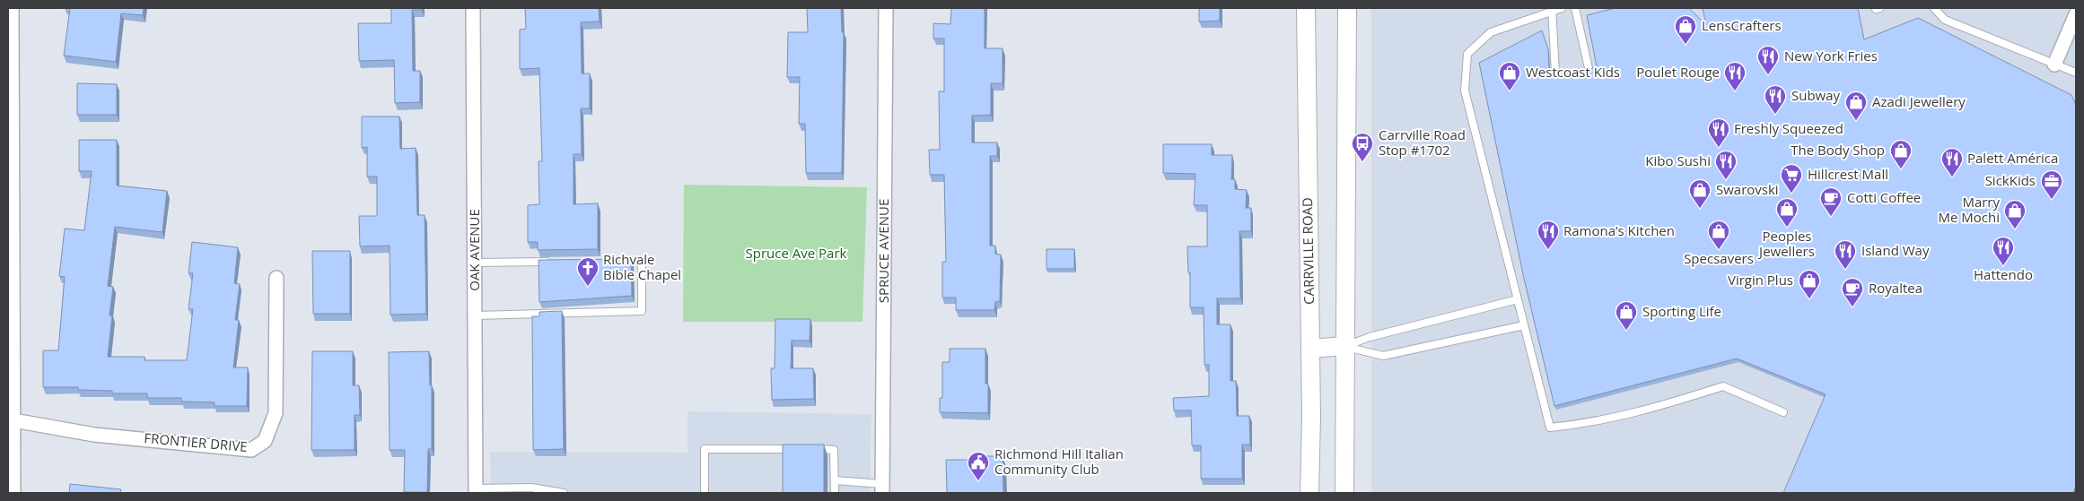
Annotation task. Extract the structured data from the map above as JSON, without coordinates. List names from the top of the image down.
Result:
{
  "streets": {
    "main road": ["CARRVILLE ROAD"],
    "street": ["OAK AVENUE", "SPRUCE AVENUE", "FRONTIER DRIVE"]
  },
  "parks": ["Spruce Ave Park"],
  "places": {
    "shop": [
      "LensCrafters",
      "Westcoast Kids",
      "Azadi Jewellery",
      "The Body Shop",
      "Swarovski",
      "Peoples Jewellers",
      "Marry Me Mochi",
      "Specsavers",
      "Virgin Plus",
      "Sporting Life"
    ],
    "restaurant": [
      "New York Fries",
      "Poulet Rouge",
      "Subway",
      "Freshly Squeezed",
      "Palett América",
      "Kibo Sushi",
      "Ramona’s Kitchen",
      "Hattendo",
      "Island Way"
    ],
    "bus stop": ["Carrville Road Stop #1702"],
    "supermarket": ["Hillcrest Mall"],
    "office": ["SickKids"],
    "cafe": ["Cotti Coffee", "Royaltea"],
    "church": ["Richvale Bible Chapel"],
    "public building": ["Richmond Hill Italian Community Club"]
  }
}
